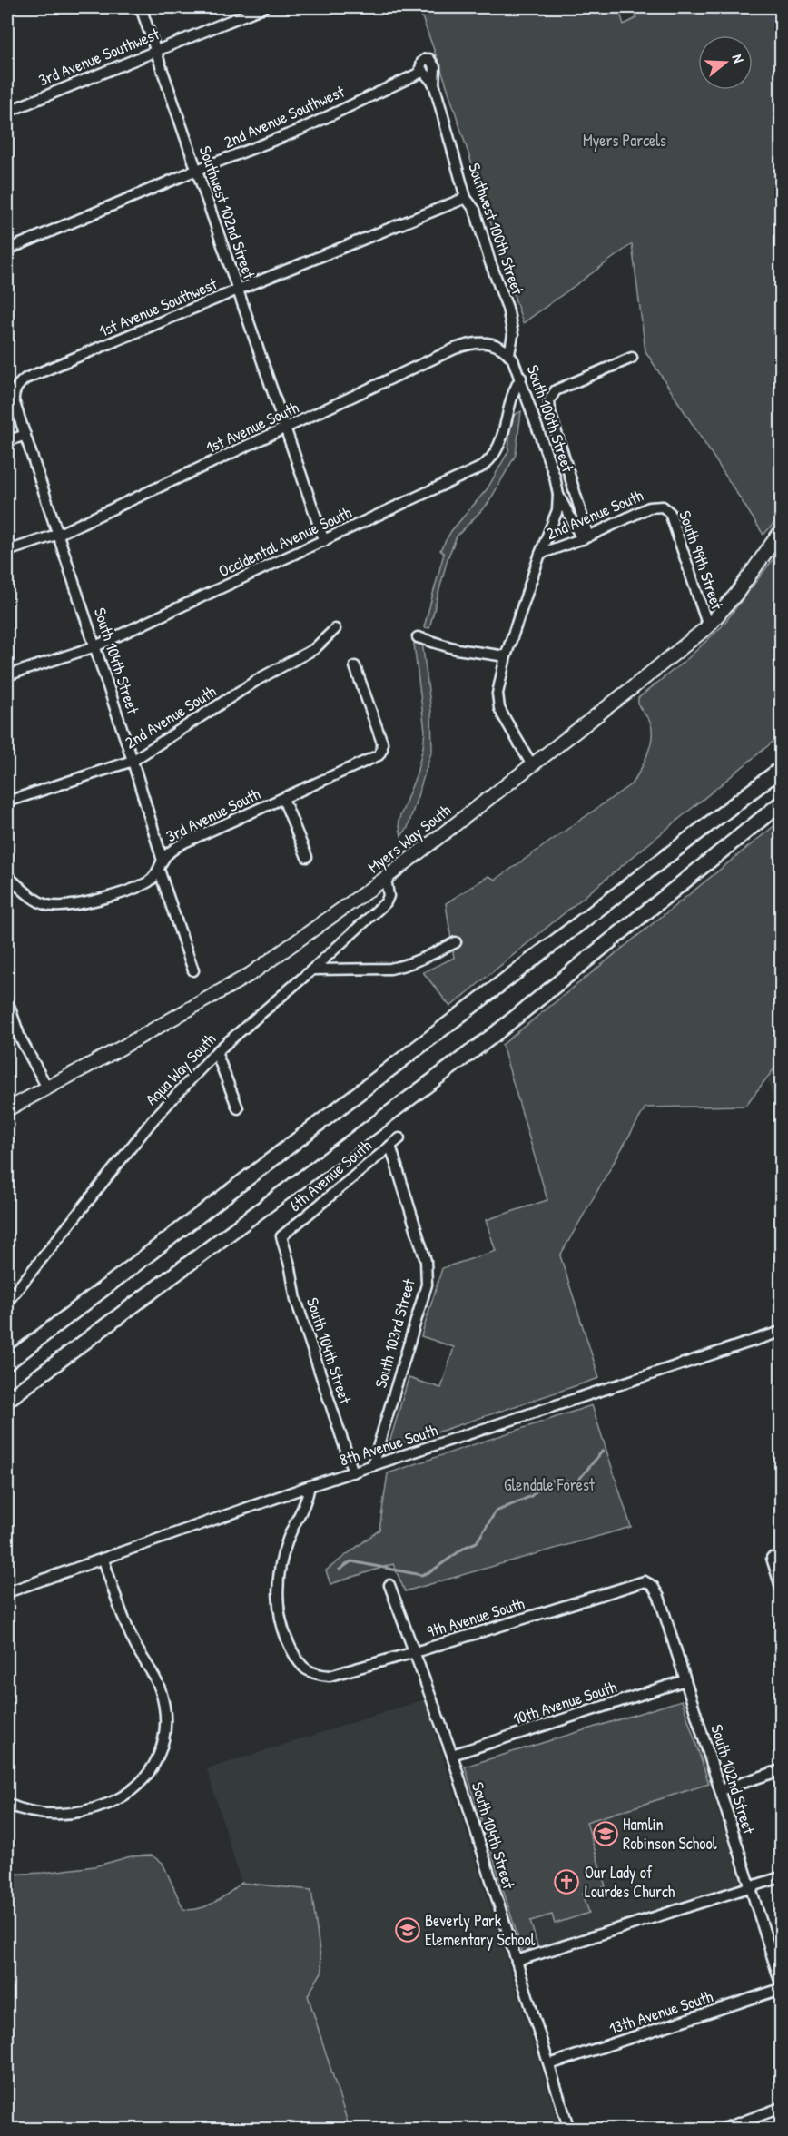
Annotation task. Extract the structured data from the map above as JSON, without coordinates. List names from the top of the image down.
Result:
{
  "streets": {
    "main road": ["Myers Way South"],
    "street": [
      "3rd Avenue Southwest",
      "2nd Avenue Southwest",
      "Southwest 102nd Street",
      "Southwest 100th Street",
      "1st Avenue Southwest",
      "South 100th Street",
      "1st Avenue South",
      "2nd Avenue South",
      "Occidental Avenue South",
      "South 99th Street",
      "South 104th Street",
      "3rd Avenue South",
      "Aqua Way South",
      "6th Avenue South",
      "South 103rd Street",
      "8th Avenue South",
      "9th Avenue South",
      "10th Avenue South",
      "South 102nd Street",
      "13th Avenue South"
    ]
  },
  "crossings": [
    ["3rd Avenue Southwest", "Southwest 102nd Street"],
    ["2nd Avenue Southwest", "Southwest 102nd Street"],
    ["2nd Avenue Southwest", "Southwest 100th Street"],
    ["Southwest 102nd Street", "1st Avenue Southwest"],
    ["Southwest 102nd Street", "1st Avenue South"],
    ["Southwest 100th Street", "1st Avenue Southwest"],
    ["Southwest 100th Street", "South 100th Street"],
    ["Southwest 100th Street", "1st Avenue South"],
    ["1st Avenue Southwest", "South 104th Street"],
    ["South 100th Street", "1st Avenue South"],
    ["South 100th Street", "2nd Avenue South"],
    ["South 100th Street", "Occidental Avenue South"],
    ["1st Avenue South", "South 104th Street"],
    ["2nd Avenue South", "South 99th Street"],
    ["2nd Avenue South", "South 104th Street"],
    ["2nd Avenue South", "Myers Way South"],
    ["Occidental Avenue South", "South 104th Street"],
    ["South 99th Street", "Myers Way South"],
    ["South 104th Street", "3rd Avenue South"],
    ["South 104th Street", "6th Avenue South"],
    ["South 104th Street", "8th Avenue South"],
    ["South 104th Street", "9th Avenue South"],
    ["South 104th Street", "10th Avenue South"],
    ["South 104th Street", "13th Avenue South"],
    ["Myers Way South", "Aqua Way South"],
    ["6th Avenue South", "South 103rd Street"],
    ["South 103rd Street", "8th Avenue South"],
    ["8th Avenue South", "9th Avenue South"],
    ["9th Avenue South", "South 102nd Street"],
    ["10th Avenue South", "South 102nd Street"]
  ],
  "parks": ["Myers Parcels", "Glendale Forest"],
  "places": {
    "school or university": ["Hamlin Robinson School", "Beverly Park Elementary School"],
    "church": ["Our Lady of Lourdes Church"]
  },
  "north": "right"
}
